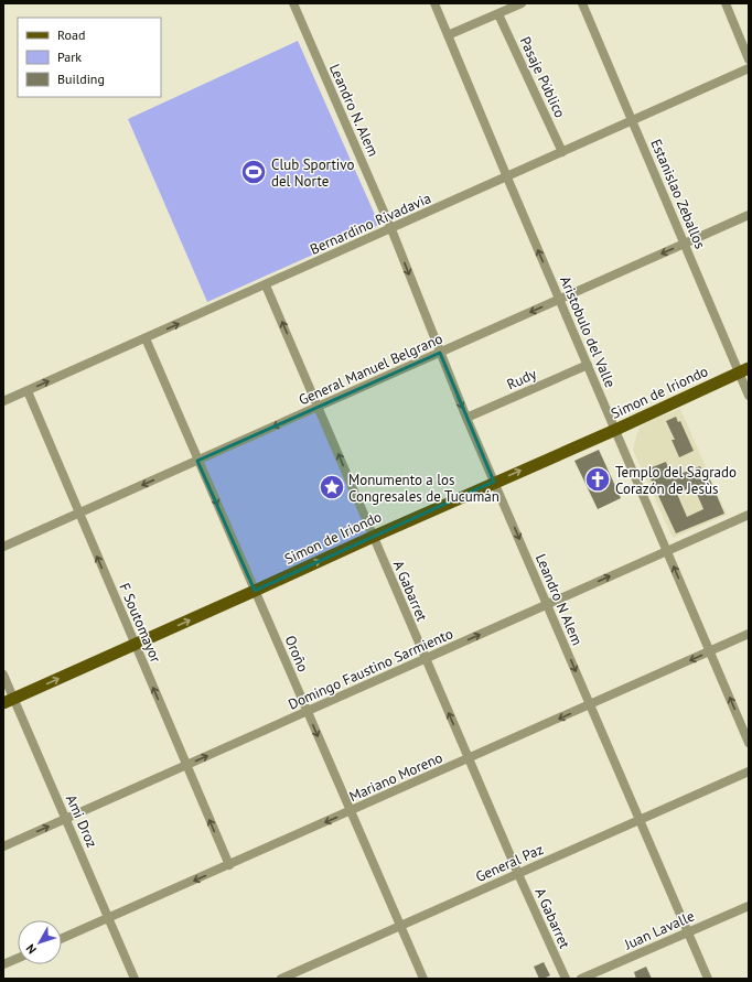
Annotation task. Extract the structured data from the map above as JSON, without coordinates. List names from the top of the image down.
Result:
{
  "streets": {
    "main road": ["Simon de Iriondo"],
    "street": [
      "Pasaje Público",
      "Leandro N. Alem",
      "Estanislao Zeballos",
      "Bernardino Rivadavia",
      "Aristobulo del Valle",
      "General Manuel Belgrano",
      "Rudy",
      "A Gabarret",
      "Leandro N Alem",
      "F Soutomayor",
      "Oroño",
      "Domingo Faustino Sarmiento",
      "Mariano Moreno",
      "Ami Droz",
      "General Paz",
      "Juan Lavalle"
    ]
  },
  "crossings": [
    ["Pasaje Público", "Bernardino Rivadavia"],
    ["Leandro N. Alem", "Bernardino Rivadavia"],
    ["Leandro N. Alem", "Leandro N Alem"],
    ["Estanislao Zeballos", "Bernardino Rivadavia"],
    ["Estanislao Zeballos", "General Manuel Belgrano"],
    ["Estanislao Zeballos", "Simon de Iriondo"],
    ["Bernardino Rivadavia", "Aristobulo del Valle"],
    ["Bernardino Rivadavia", "A Gabarret"],
    ["Bernardino Rivadavia", "Leandro N Alem"],
    ["Bernardino Rivadavia", "F Soutomayor"],
    ["Bernardino Rivadavia", "Oroño"],
    ["Aristobulo del Valle", "General Manuel Belgrano"],
    ["Aristobulo del Valle", "Rudy"],
    ["Aristobulo del Valle", "Simon de Iriondo"],
    ["Aristobulo del Valle", "Domingo Faustino Sarmiento"],
    ["Aristobulo del Valle", "Mariano Moreno"],
    ["General Manuel Belgrano", "A Gabarret"],
    ["General Manuel Belgrano", "Leandro N Alem"],
    ["General Manuel Belgrano", "F Soutomayor"],
    ["General Manuel Belgrano", "Oroño"],
    ["Rudy", "Leandro N Alem"],
    ["Simon de Iriondo", "A Gabarret"],
    ["Simon de Iriondo", "Leandro N Alem"],
    ["Simon de Iriondo", "F Soutomayor"],
    ["Simon de Iriondo", "Oroño"],
    ["Simon de Iriondo", "Ami Droz"],
    ["A Gabarret", "Domingo Faustino Sarmiento"],
    ["A Gabarret", "Mariano Moreno"],
    ["A Gabarret", "General Paz"],
    ["Leandro N Alem", "Domingo Faustino Sarmiento"],
    ["Leandro N Alem", "Mariano Moreno"],
    ["Leandro N Alem", "General Paz"],
    ["Leandro N Alem", "Juan Lavalle"],
    ["F Soutomayor", "Domingo Faustino Sarmiento"],
    ["F Soutomayor", "Mariano Moreno"],
    ["Oroño", "Domingo Faustino Sarmiento"],
    ["Oroño", "Mariano Moreno"],
    ["Oroño", "General Paz"],
    ["Domingo Faustino Sarmiento", "Ami Droz"],
    ["Mariano Moreno", "Ami Droz"]
  ],
  "one_way": [
    "Aristobulo del Valle",
    "General Manuel Belgrano",
    "Simon de Iriondo",
    "A Gabarret",
    "Leandro N Alem",
    "F Soutomayor",
    "Oroño",
    "Domingo Faustino Sarmiento",
    "Mariano Moreno"
  ],
  "places": {
    "sports": ["Club Sportivo del Norte"],
    "church": ["Templo del Sagrado Corazón de Jesùs"],
    "place": ["Monumento a los Congresales de Tucumán"]
  },
  "legend": ["Road", "Park", "Building"],
  "north": "bottom left"
}
